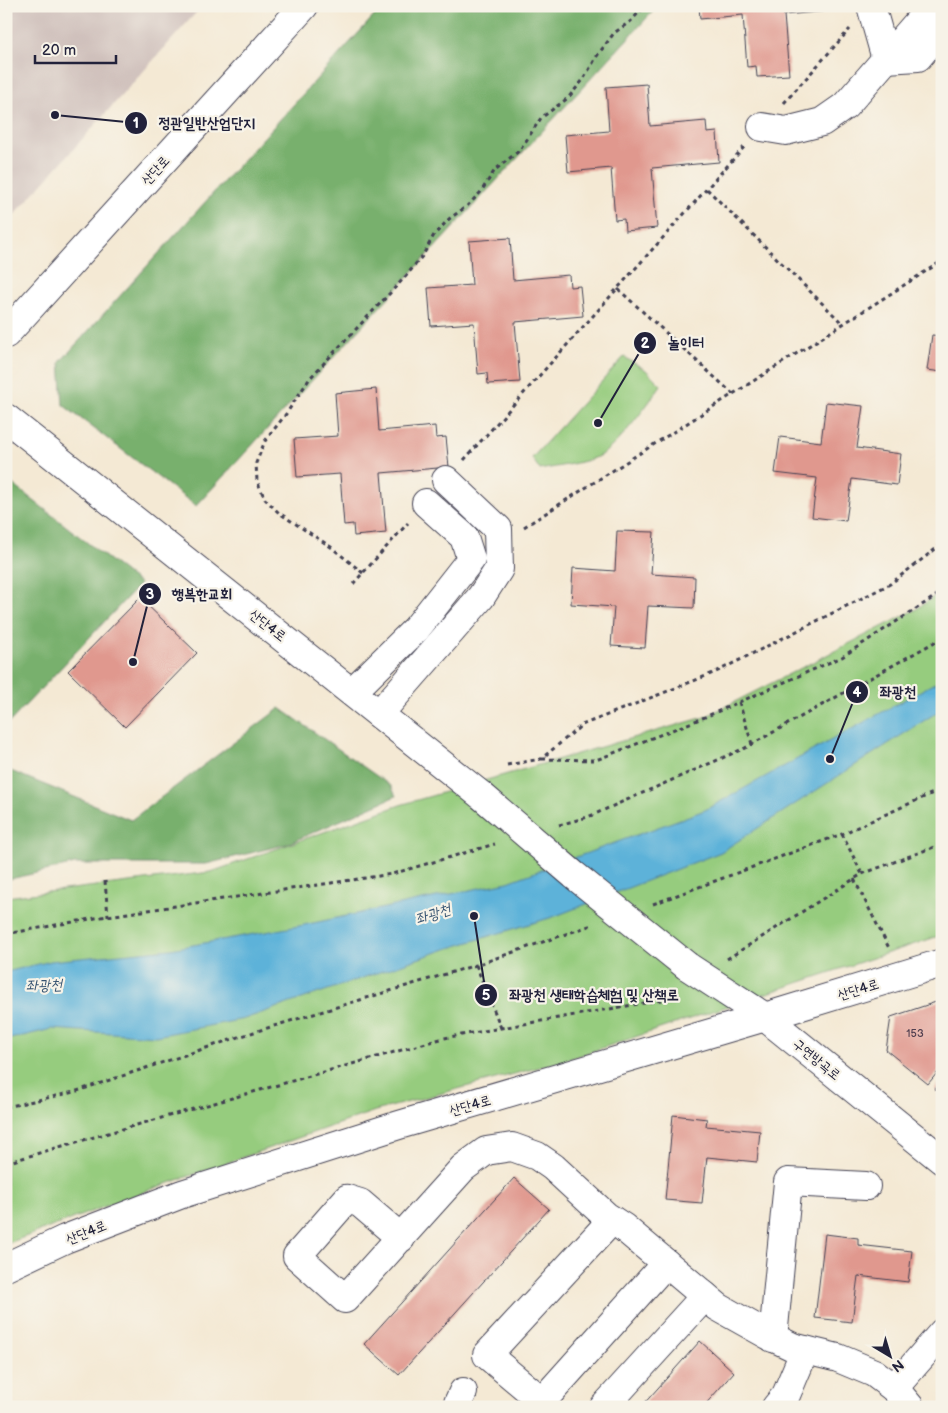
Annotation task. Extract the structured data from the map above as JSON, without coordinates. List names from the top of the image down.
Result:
{
  "streets": {
    "street": ["산단로", "산단4로", "구연방곡로"]
  },
  "crossings": [
    ["산단4로", "구연방곡로"]
  ],
  "water": ["좌광천"],
  "places": [
    "정관일반산업단지",
    "놀이터",
    "행복한교회",
    "좌광천",
    "좌광천 생태학습체험 및 산책로"
  ],
  "house_numbers": ["153"],
  "scale_bar": "20 m",
  "north": "bottom right"
}
